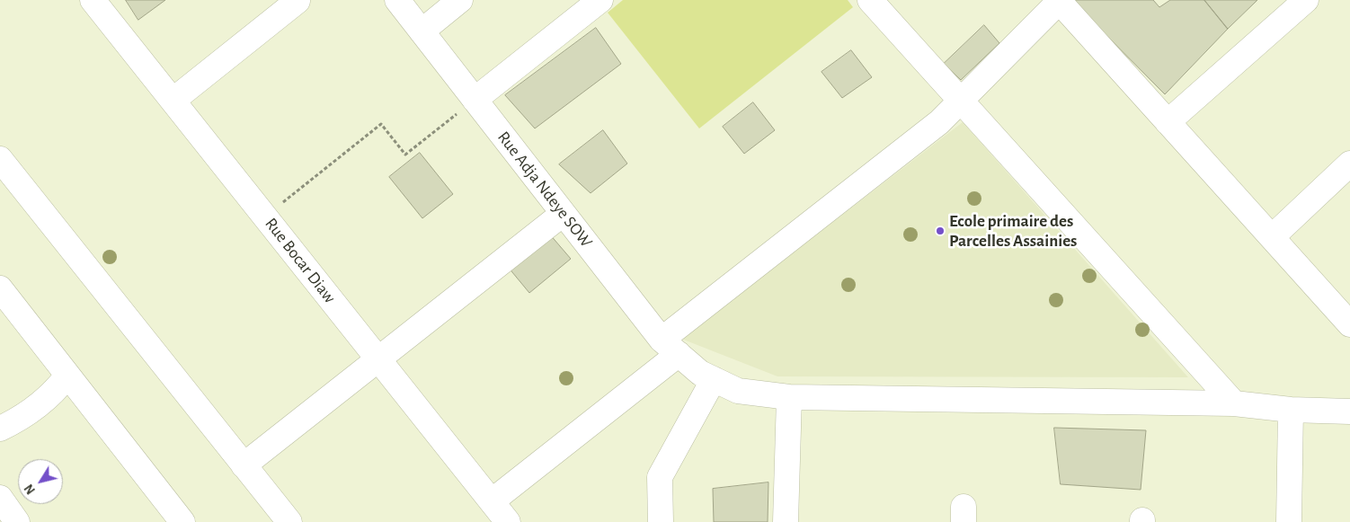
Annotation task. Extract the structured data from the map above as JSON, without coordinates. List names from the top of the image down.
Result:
{
  "streets": {
    "street": ["Rue Adja Ndeye SOW", "Rue Bocar Diaw"]
  },
  "places": ["Ecole primaire des Parcelles Assainies"],
  "north": "bottom left"
}
